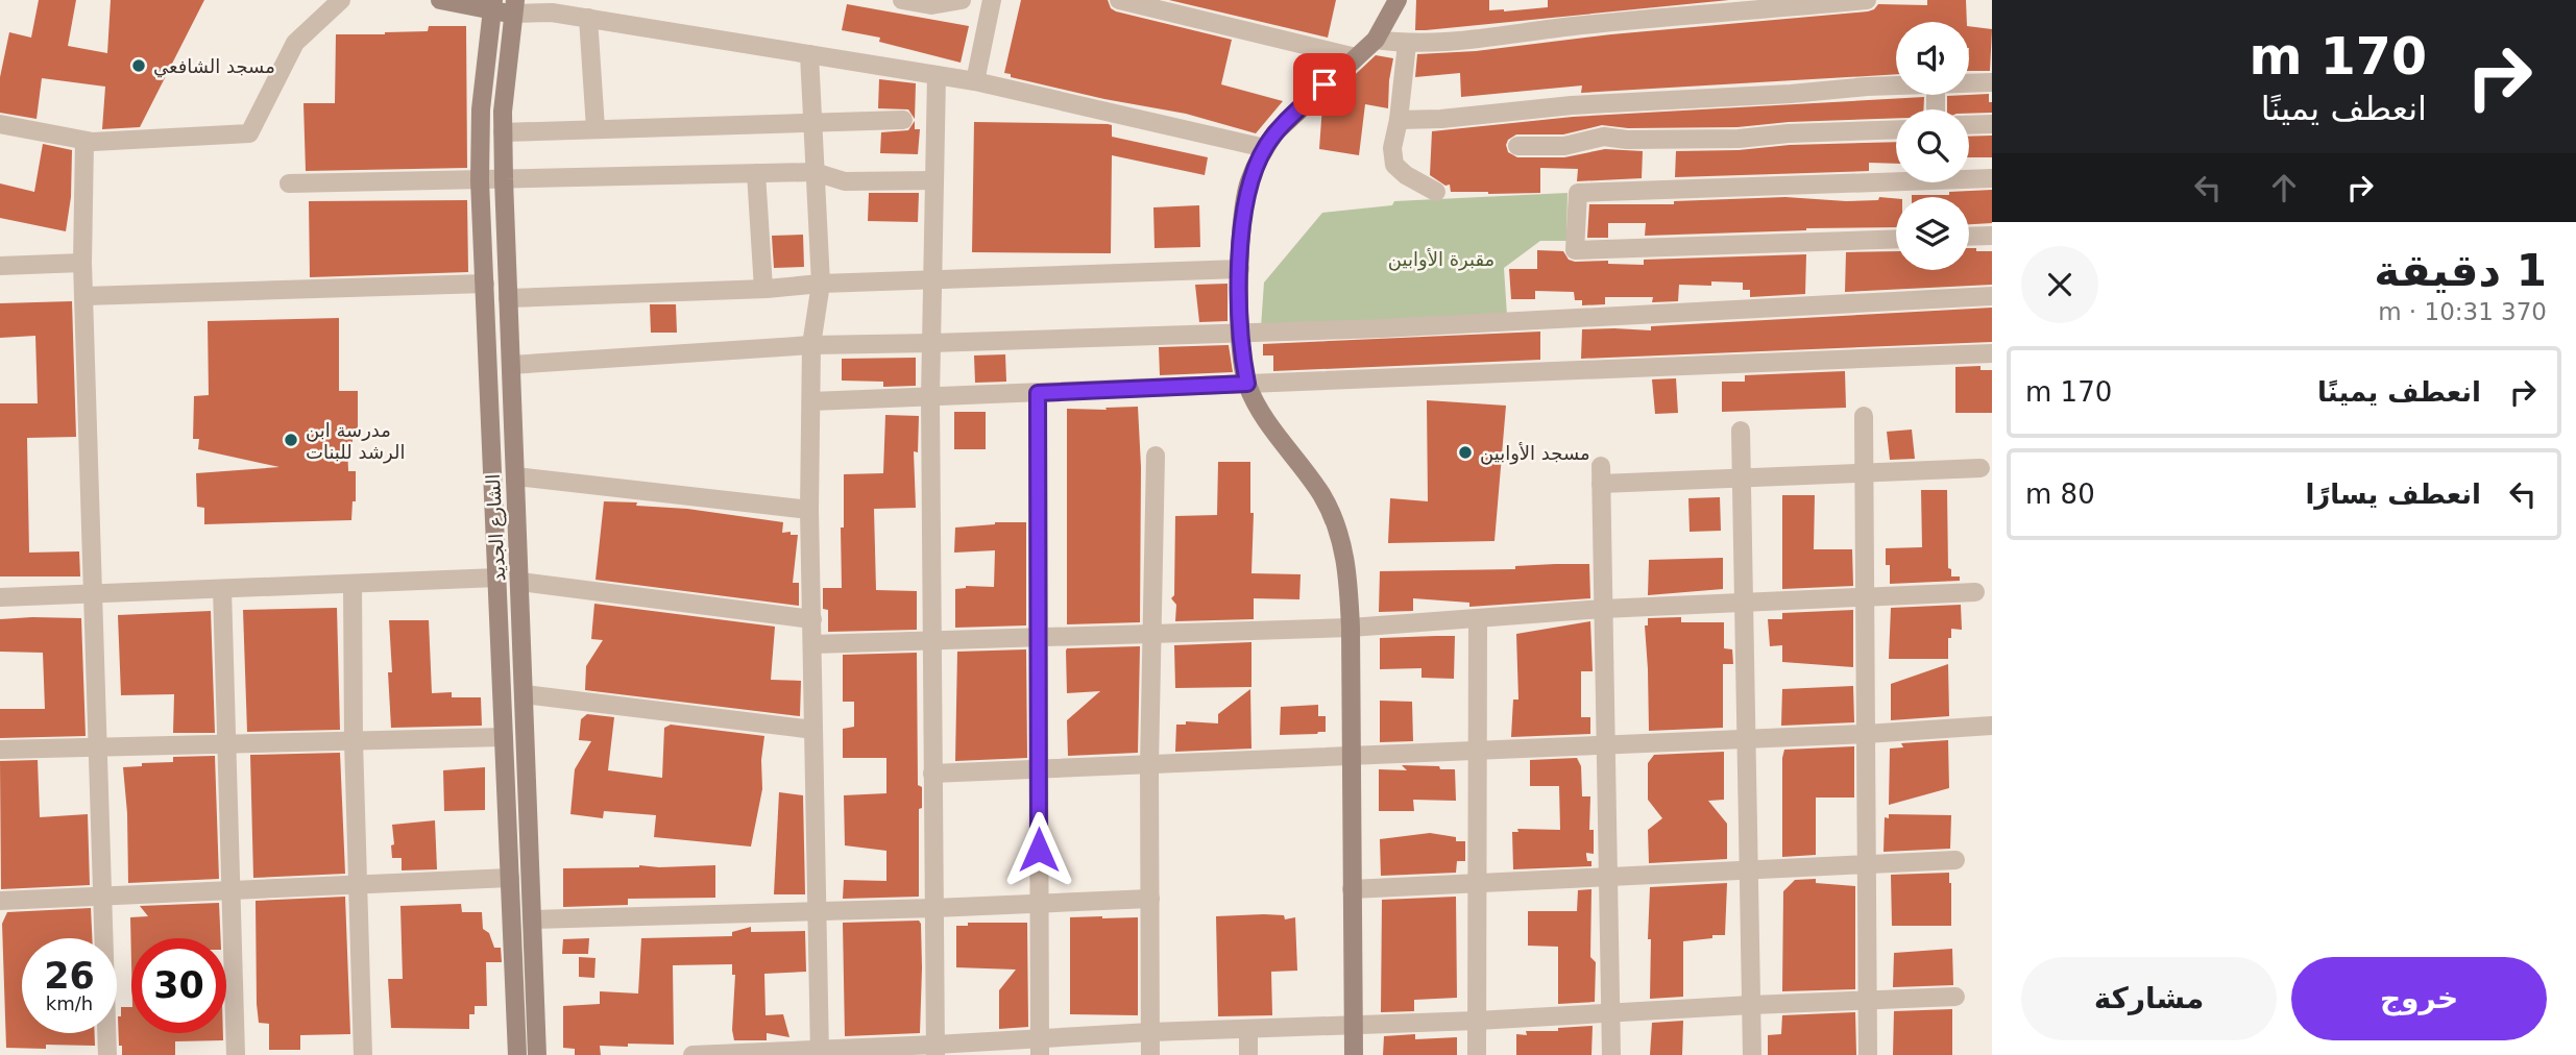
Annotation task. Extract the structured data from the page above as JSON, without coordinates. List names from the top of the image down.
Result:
{
  "streets": {
    "street": ["الشارع الجديد"]
  },
  "parks": ["مقبرة الأوابين"],
  "places": ["مسجد الشافعي", "مدرسة ابن الرشد للبنات", "مسجد الأوابين"],
  "page": {
    "turn": ["170 m", "انعطف يمينًا"],
    "heading": ["1 دقيقة", "370 m · 10:31"],
    "list": [
      {
        "name": "انعطف يمينًا",
        "value": "170 m"
      },
      {
        "name": "انعطف يسارًا",
        "value": "80 m"
      }
    ],
    "speed": "26 km/h",
    "limit": "30",
    "buttons": ["خروج", "مشاركة"]
  }
}
